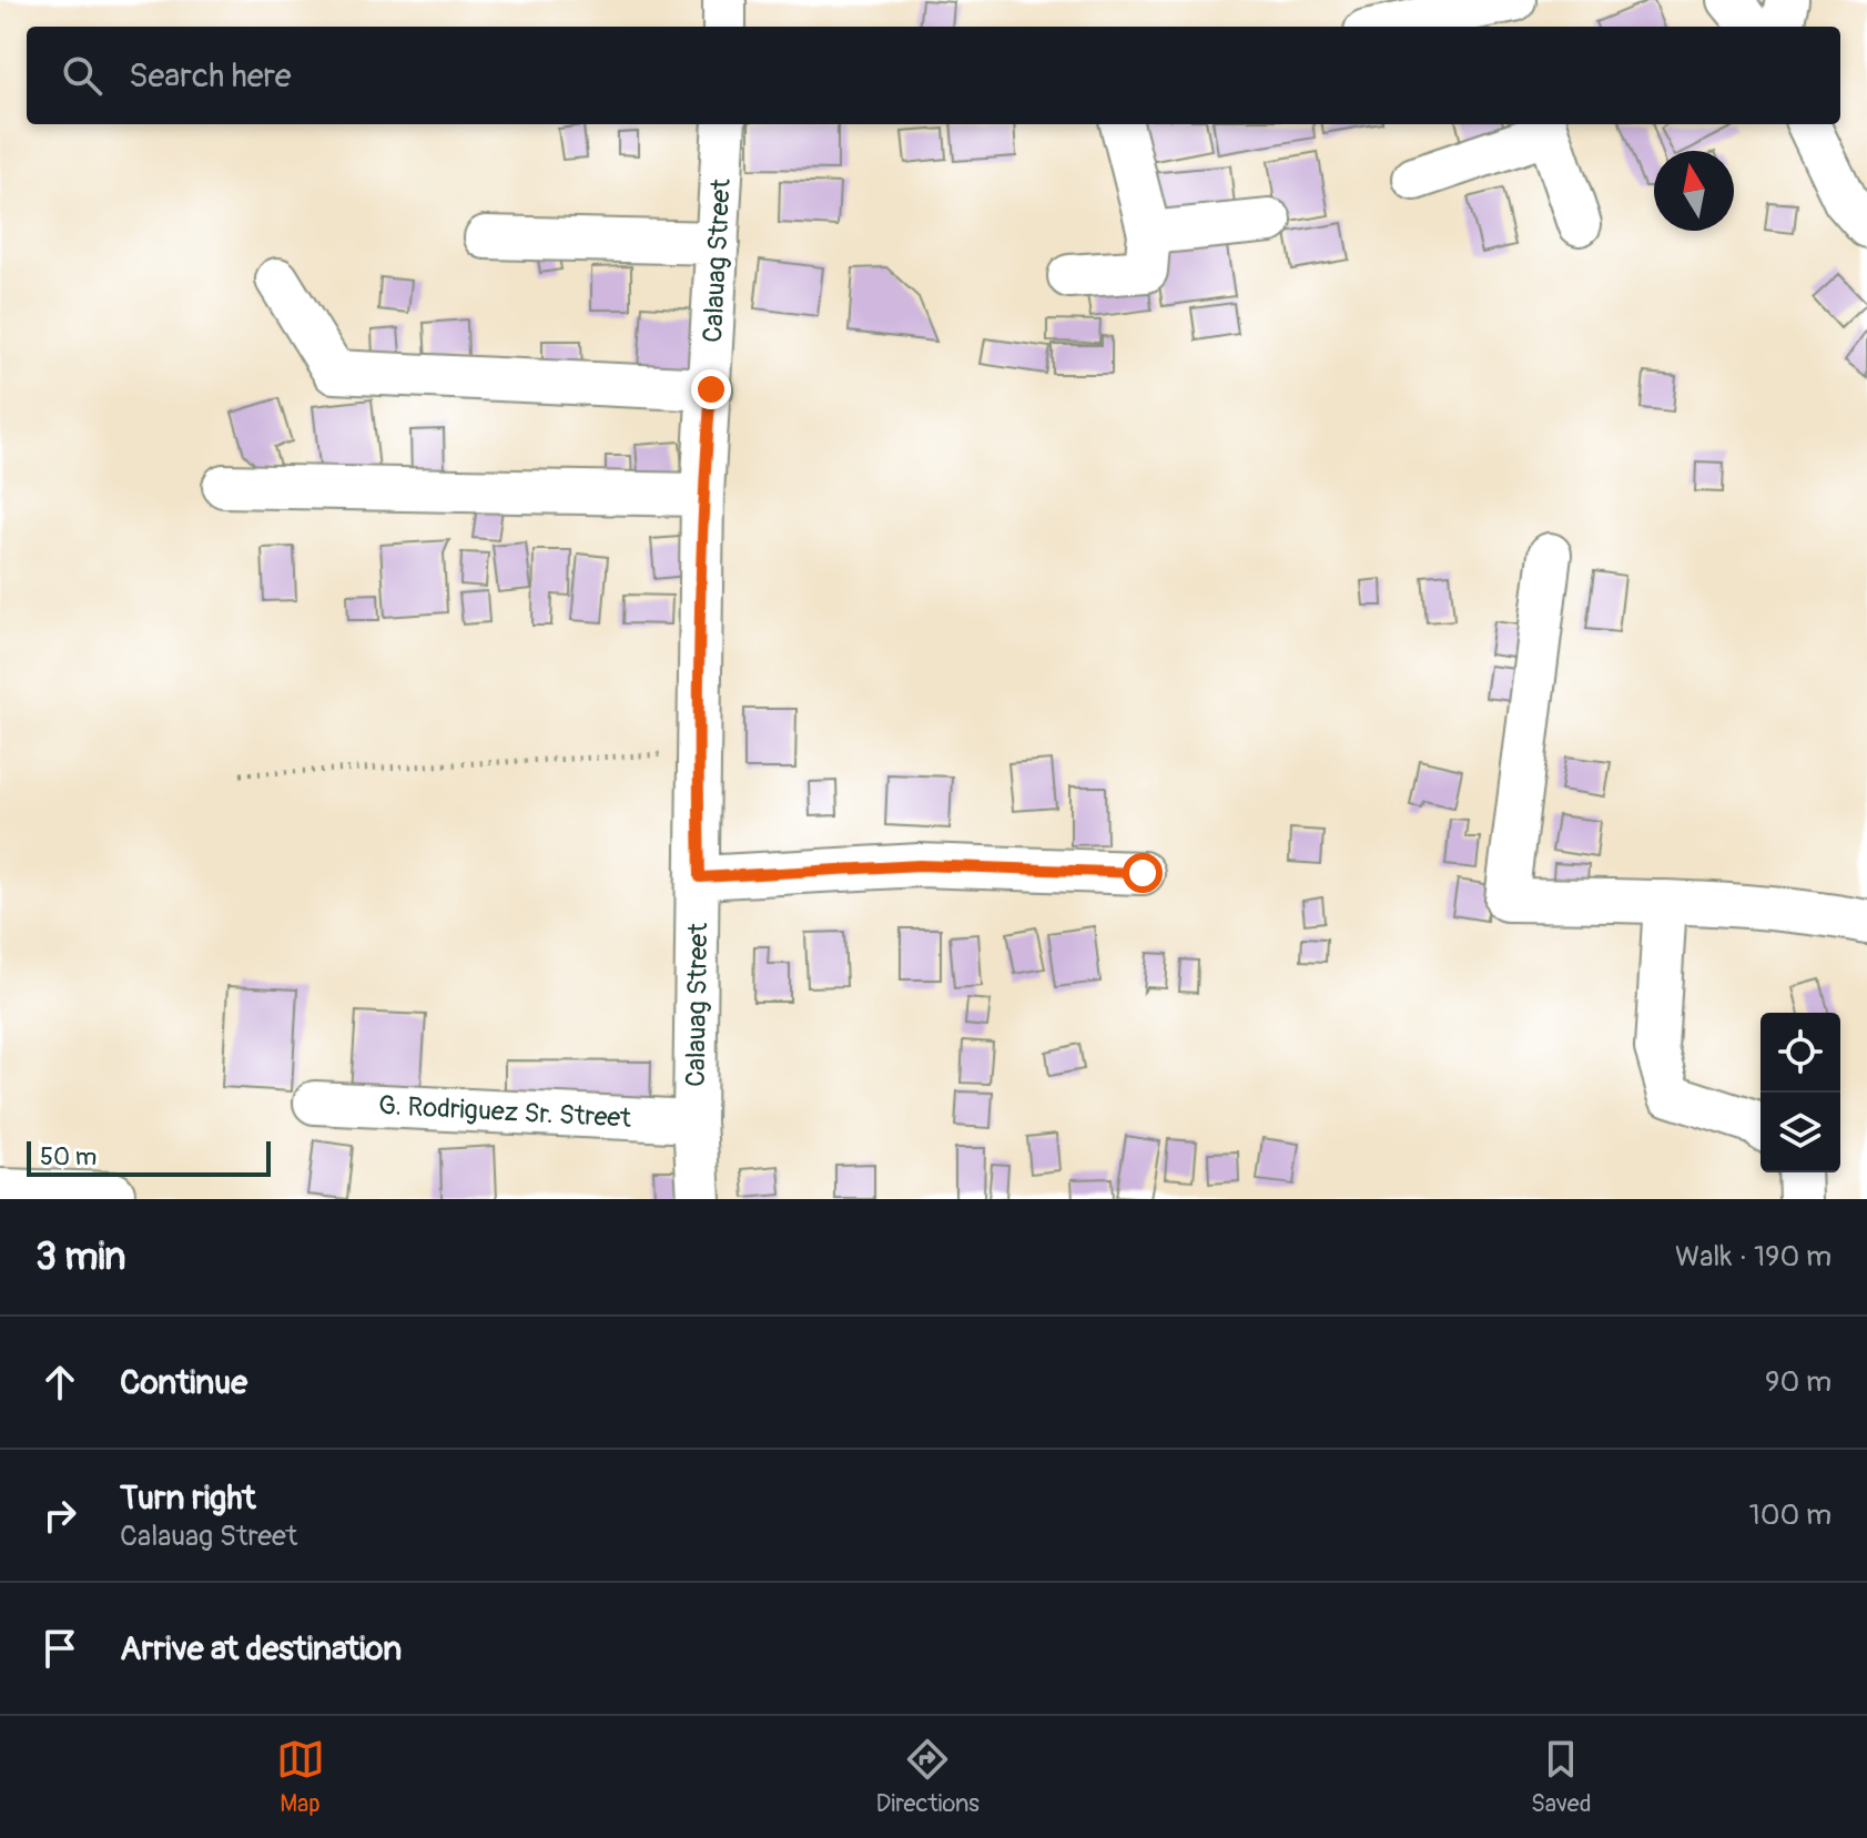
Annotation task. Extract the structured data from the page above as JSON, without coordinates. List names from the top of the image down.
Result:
{
  "streets": {
    "street": ["Calauag Street", "G. Rodriguez Sr. Street"]
  },
  "crossings": [
    ["Calauag Street", "G. Rodriguez Sr. Street"]
  ],
  "scale_bar": "50 m",
  "north": "top",
  "page": {
    "search": "Search here",
    "scale": "50 m",
    "heading": ["3 min", "Walk · 190 m"],
    "list": [
      ["Continue", "90 m"],
      ["Turn right", "Calauag Street", "100 m"],
      "Arrive at destination"
    ],
    "nav": ["Map", "Directions", "Saved"]
  }
}
